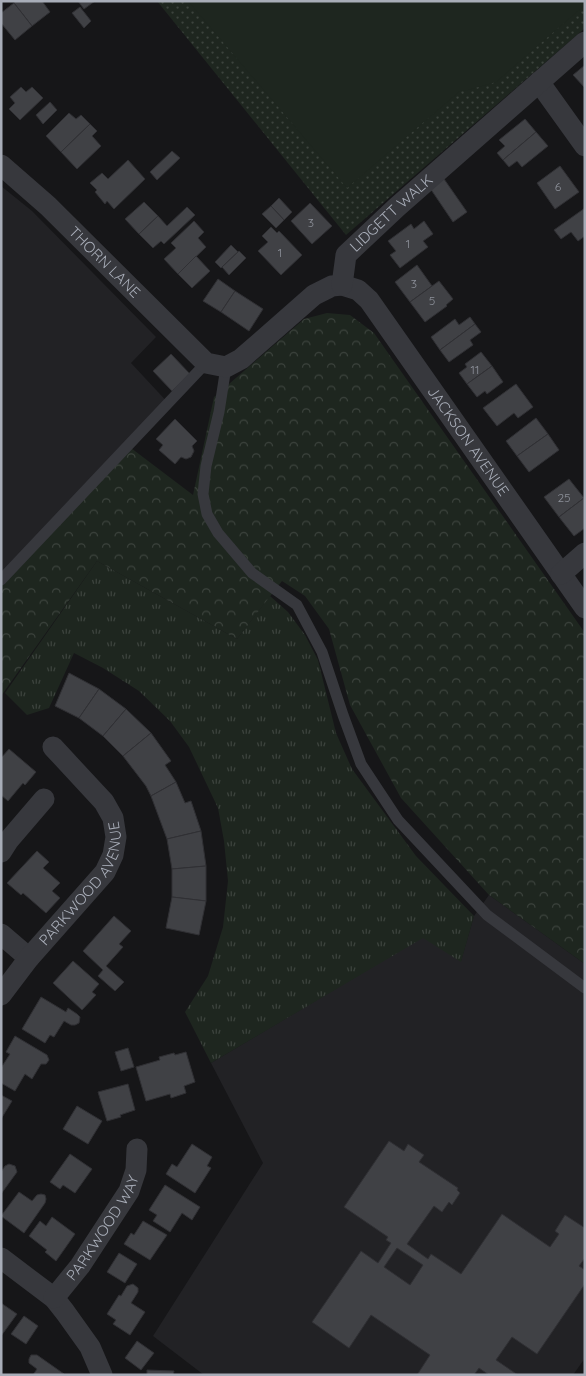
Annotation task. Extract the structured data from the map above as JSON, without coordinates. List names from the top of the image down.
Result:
{
  "streets": {
    "street": [
      "LIDGETT WALK",
      "THORN LANE",
      "JACKSON AVENUE",
      "PARKWOOD AVENUE",
      "PARKWOOD WAY"
    ]
  },
  "crossings": [
    ["LIDGETT WALK", "JACKSON AVENUE"]
  ],
  "house_numbers": [
    "6",
    "3",
    "1",
    "1",
    "3",
    "5",
    "11",
    "25"
  ]
}
